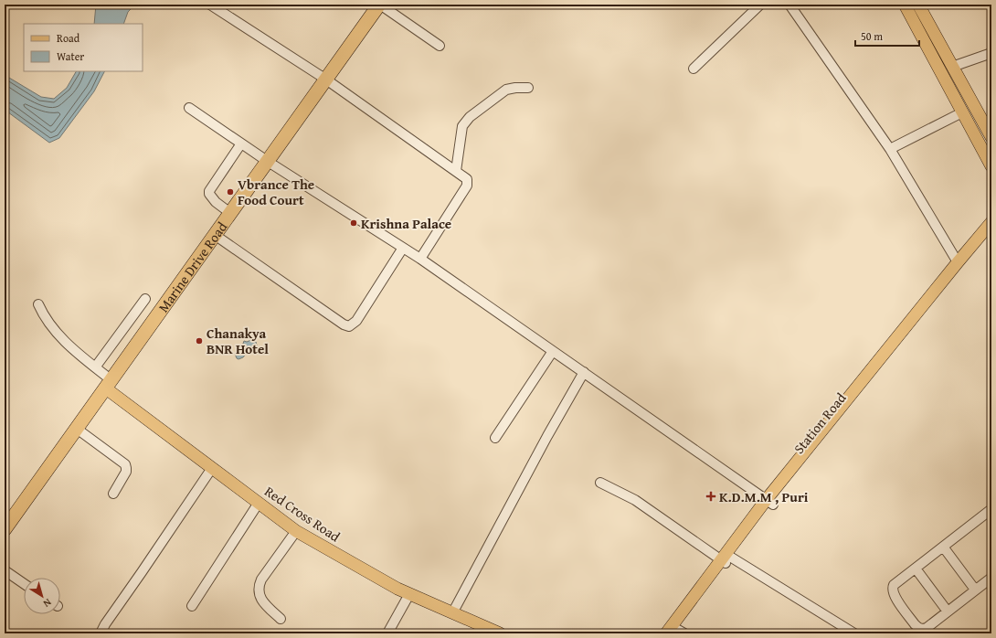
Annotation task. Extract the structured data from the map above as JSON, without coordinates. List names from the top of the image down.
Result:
{
  "streets": {
    "highway": ["Marine Drive Road"],
    "main road": ["Station Road", "Red Cross Road"]
  },
  "crossings": [
    ["Marine Drive Road", "Red Cross Road"]
  ],
  "places": {
    "other": ["Vbrance The Food Court", "Krishna Palace", "Chanakya BNR Hotel"],
    "health": ["K.D.M.M , Puri"]
  },
  "legend": ["Road", "Water"],
  "scale_bar": "50 m",
  "north": "bottom right"
}
